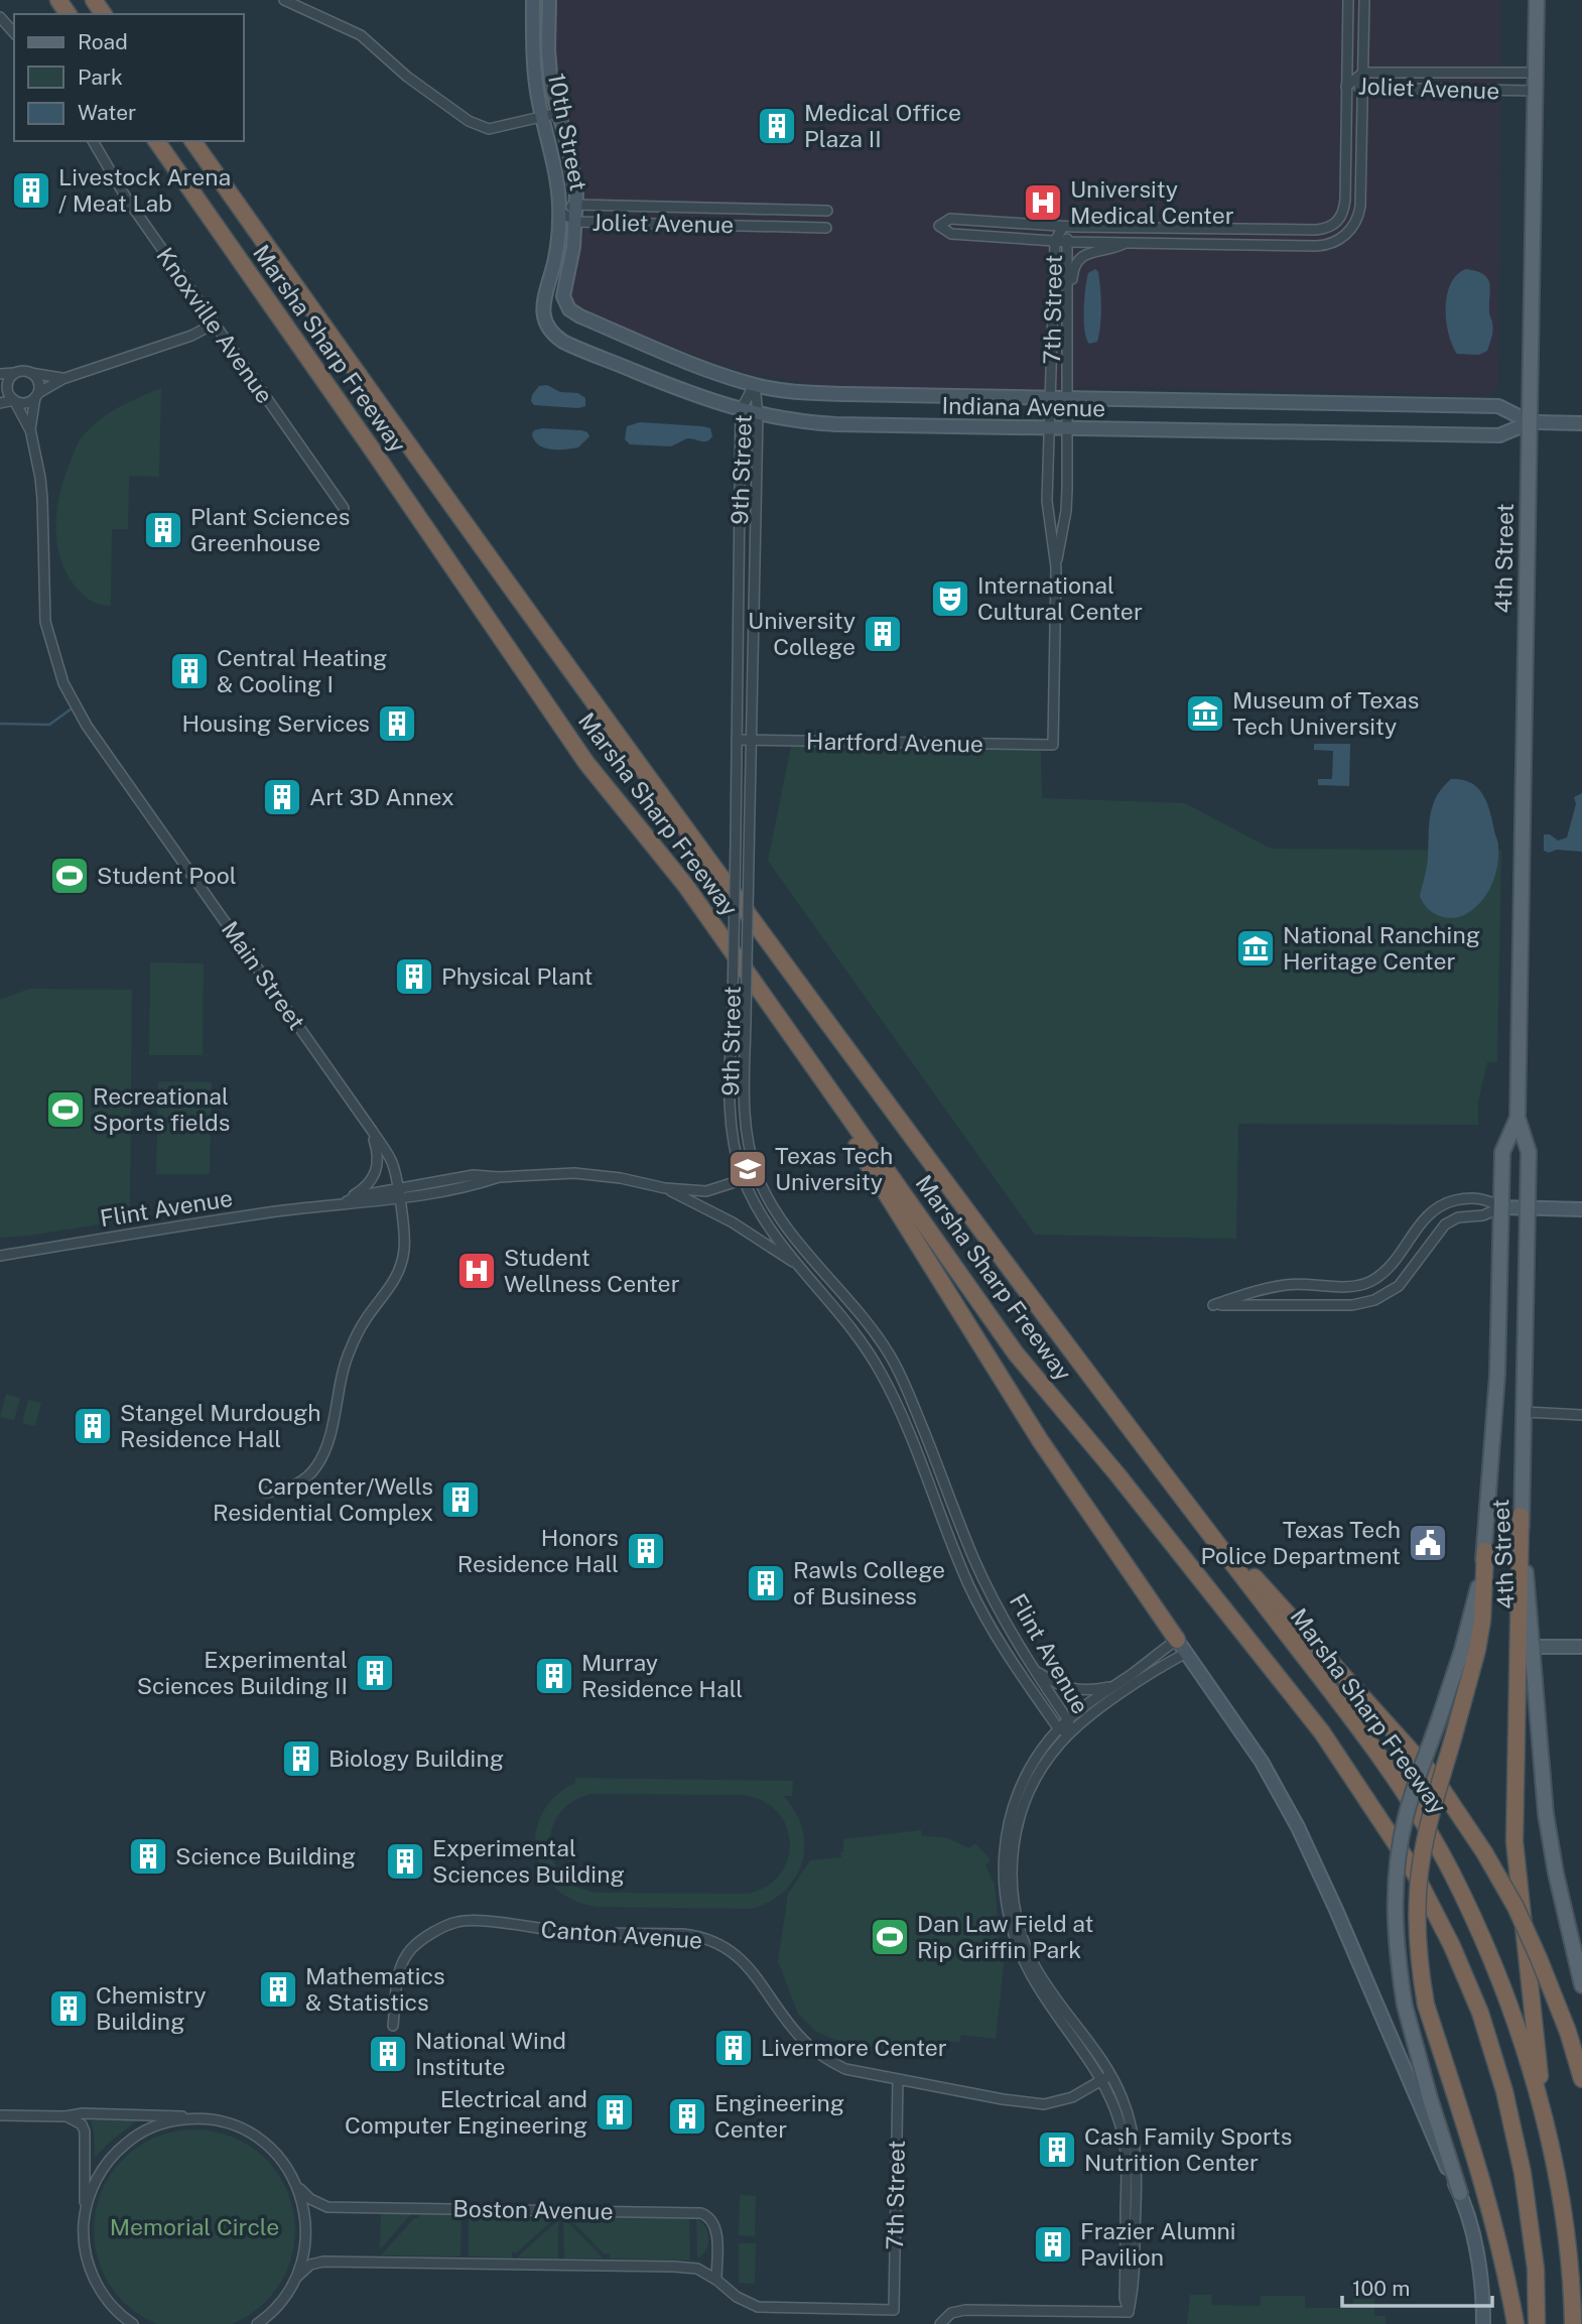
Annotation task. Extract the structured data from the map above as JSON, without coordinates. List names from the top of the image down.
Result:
{
  "streets": {
    "highway": ["Marsha Sharp Freeway"],
    "main road": ["4th Street"],
    "street": [
      "Joliet Avenue",
      "10th Street",
      "7th Street",
      "Knoxville Avenue",
      "Indiana Avenue",
      "9th Street",
      "Hartford Avenue",
      "Main Street",
      "Flint Avenue",
      "Canton Avenue",
      "Boston Avenue"
    ]
  },
  "crossings": [
    ["Joliet Avenue", "10th Street"],
    ["Joliet Avenue", "4th Street"],
    ["10th Street", "Indiana Avenue"],
    ["7th Street", "Indiana Avenue"],
    ["7th Street", "Hartford Avenue"],
    ["7th Street", "Canton Avenue"],
    ["7th Street", "Boston Avenue"],
    ["Indiana Avenue", "9th Street"],
    ["Indiana Avenue", "4th Street"],
    ["9th Street", "Hartford Avenue"],
    ["9th Street", "Flint Avenue"],
    ["Main Street", "Flint Avenue"]
  ],
  "parks": ["Memorial Circle"],
  "places": {
    "building": [
      "Medical Office Plaza II",
      "Livestock Arena / Meat Lab",
      "Plant Sciences Greenhouse",
      "University College",
      "Central Heating & Cooling I",
      "Housing Services",
      "Art 3D Annex",
      "Physical Plant",
      "Stangel Murdough Residence Hall",
      "Carpenter/Wells Residential Complex",
      "Honors Residence Hall",
      "Rawls College of Business",
      "Experimental Sciences Building II",
      "Murray Residence Hall",
      "Biology Building",
      "Science Building",
      "Experimental Sciences Building",
      "Mathematics & Statistics",
      "Chemistry Building",
      "Livermore Center",
      "National Wind Institute",
      "Electrical and Computer Engineering",
      "Engineering Center",
      "Cash Family Sports Nutrition Center",
      "Frazier Alumni Pavilion"
    ],
    "hospital": ["University Medical Center", "Student Wellness Center"],
    "theatre": ["International Cultural Center"],
    "museum": ["Museum of Texas Tech University", "National Ranching Heritage Center"],
    "sports": ["Student Pool", "Recreational Sports fields", "Dan Law Field at Rip Griffin Park"],
    "school or university": ["Texas Tech University"],
    "public building": ["Texas Tech Police Department"]
  },
  "legend": ["Road", "Park", "Water"],
  "scale_bar": "100 m"
}
